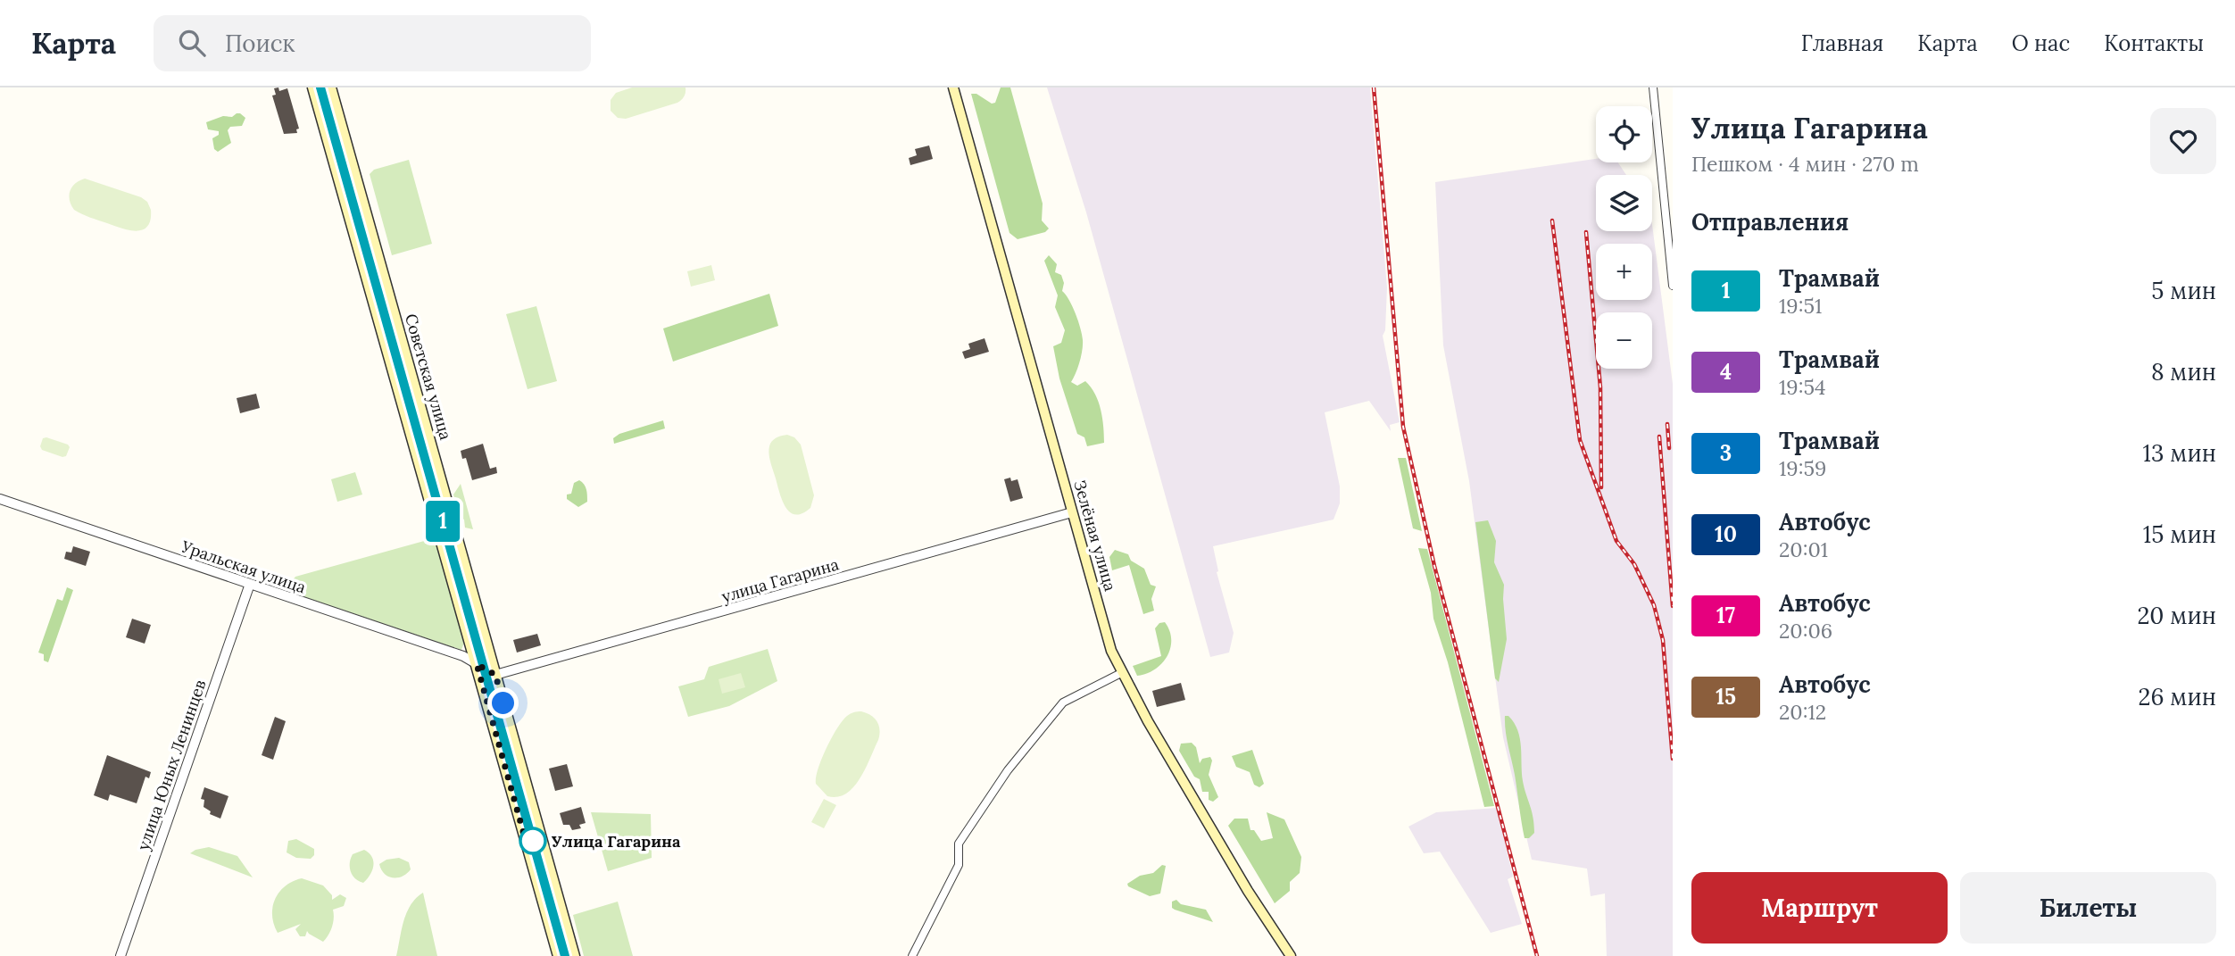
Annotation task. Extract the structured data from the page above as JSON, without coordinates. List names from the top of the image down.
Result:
{
  "streets": {
    "main road": ["Советская улица", "Зелёная улица"],
    "street": ["Уральская улица", "улица Гагарина", "улица Юных Ленинцев"]
  },
  "crossings": [
    ["Советская улица", "Уральская улица"],
    ["Советская улица", "улица Гагарина"],
    ["Зелёная улица", "улица Гагарина"],
    ["Уральская улица", "улица Юных Ленинцев"]
  ],
  "places": ["Улица Гагарина"],
  "lines": ["tram line 1"],
  "page": {
    "header": "Карта",
    "search": "Поиск",
    "nav": [
      "Главная",
      "Карта",
      "О нас",
      "Контакты"
    ],
    "on_map": "1",
    "heading": [
      ["Улица Гагарина", "Пешком · 4 мин · 270 m"],
      "Отправления"
    ],
    "map_buttons": ["+", "−"],
    "list": [
      {
        "mark": "1",
        "name": "Трамвай",
        "note": "19:51",
        "value": "5 мин"
      },
      {
        "mark": "4",
        "name": "Трамвай",
        "note": "19:54",
        "value": "8 мин"
      },
      {
        "mark": "3",
        "name": "Трамвай",
        "note": "19:59",
        "value": "13 мин"
      },
      {
        "mark": "10",
        "name": "Автобус",
        "note": "20:01",
        "value": "15 мин"
      },
      {
        "mark": "17",
        "name": "Автобус",
        "note": "20:06",
        "value": "20 мин"
      },
      {
        "mark": "15",
        "name": "Автобус",
        "note": "20:12",
        "value": "26 мин"
      }
    ],
    "buttons": ["Маршрут", "Билеты"]
  }
}
